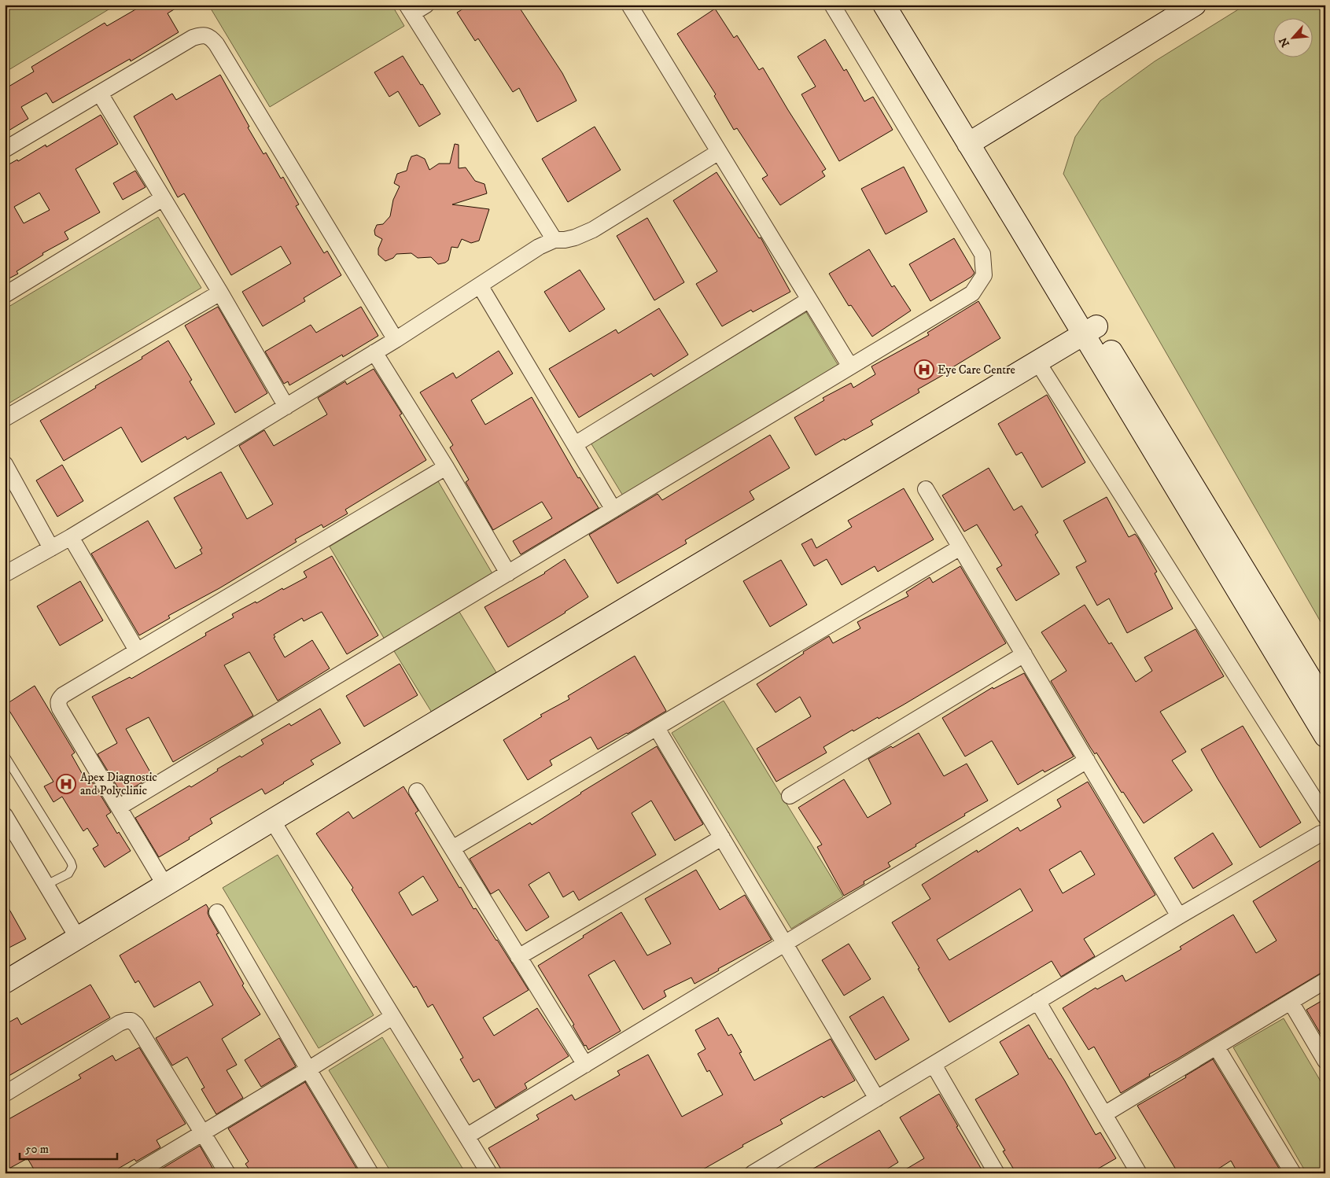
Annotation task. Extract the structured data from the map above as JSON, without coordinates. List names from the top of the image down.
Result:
{
  "places": {
    "hospital": ["Eye Care Centre", "Apex Diagnostic and Polyclinic"]
  },
  "scale_bar": "50 m",
  "north": "bottom left"
}
